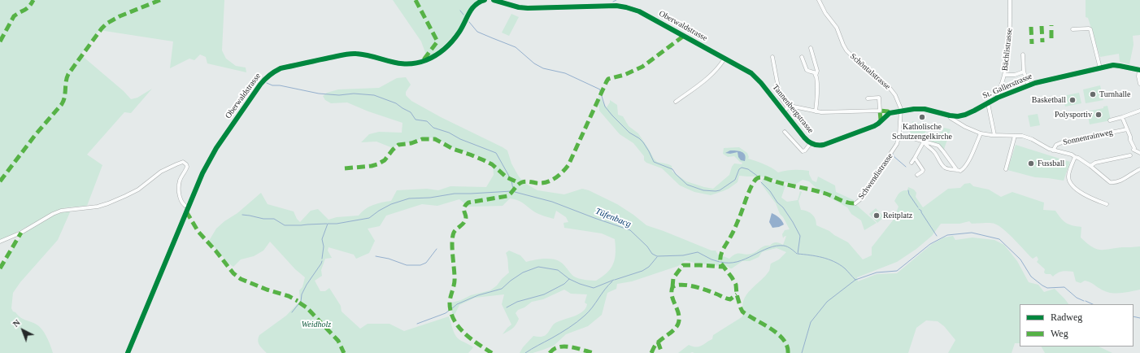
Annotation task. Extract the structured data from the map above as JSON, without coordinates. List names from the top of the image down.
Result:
{
  "streets": {
    "street": [
      "Oberwaldstrasse",
      "Bächlistrasse",
      "Schöntalstrasse",
      "St. Gallerstrasse",
      "Tannenbergstrasse",
      "Sonnenrainweg",
      "Schwendistrasse"
    ]
  },
  "crossings": [
    ["Oberwaldstrasse", "Tannenbergstrasse"],
    ["Bächlistrasse", "St. Gallerstrasse"],
    ["Schöntalstrasse", "St. Gallerstrasse"],
    ["Schöntalstrasse", "Tannenbergstrasse"],
    ["Schöntalstrasse", "Schwendistrasse"],
    ["St. Gallerstrasse", "Tannenbergstrasse"],
    ["St. Gallerstrasse", "Schwendistrasse"],
    ["Tannenbergstrasse", "Schwendistrasse"]
  ],
  "water": ["Tüfenbacg"],
  "parks": ["Weidholz"],
  "places": [
    "Turnhalle",
    "Basketball",
    "Polysportiv",
    "Katholische Schutzengelkirche",
    "Fussball",
    "Reitplatz"
  ],
  "legend": ["Radweg", "Weg"],
  "north": "top left"
}
